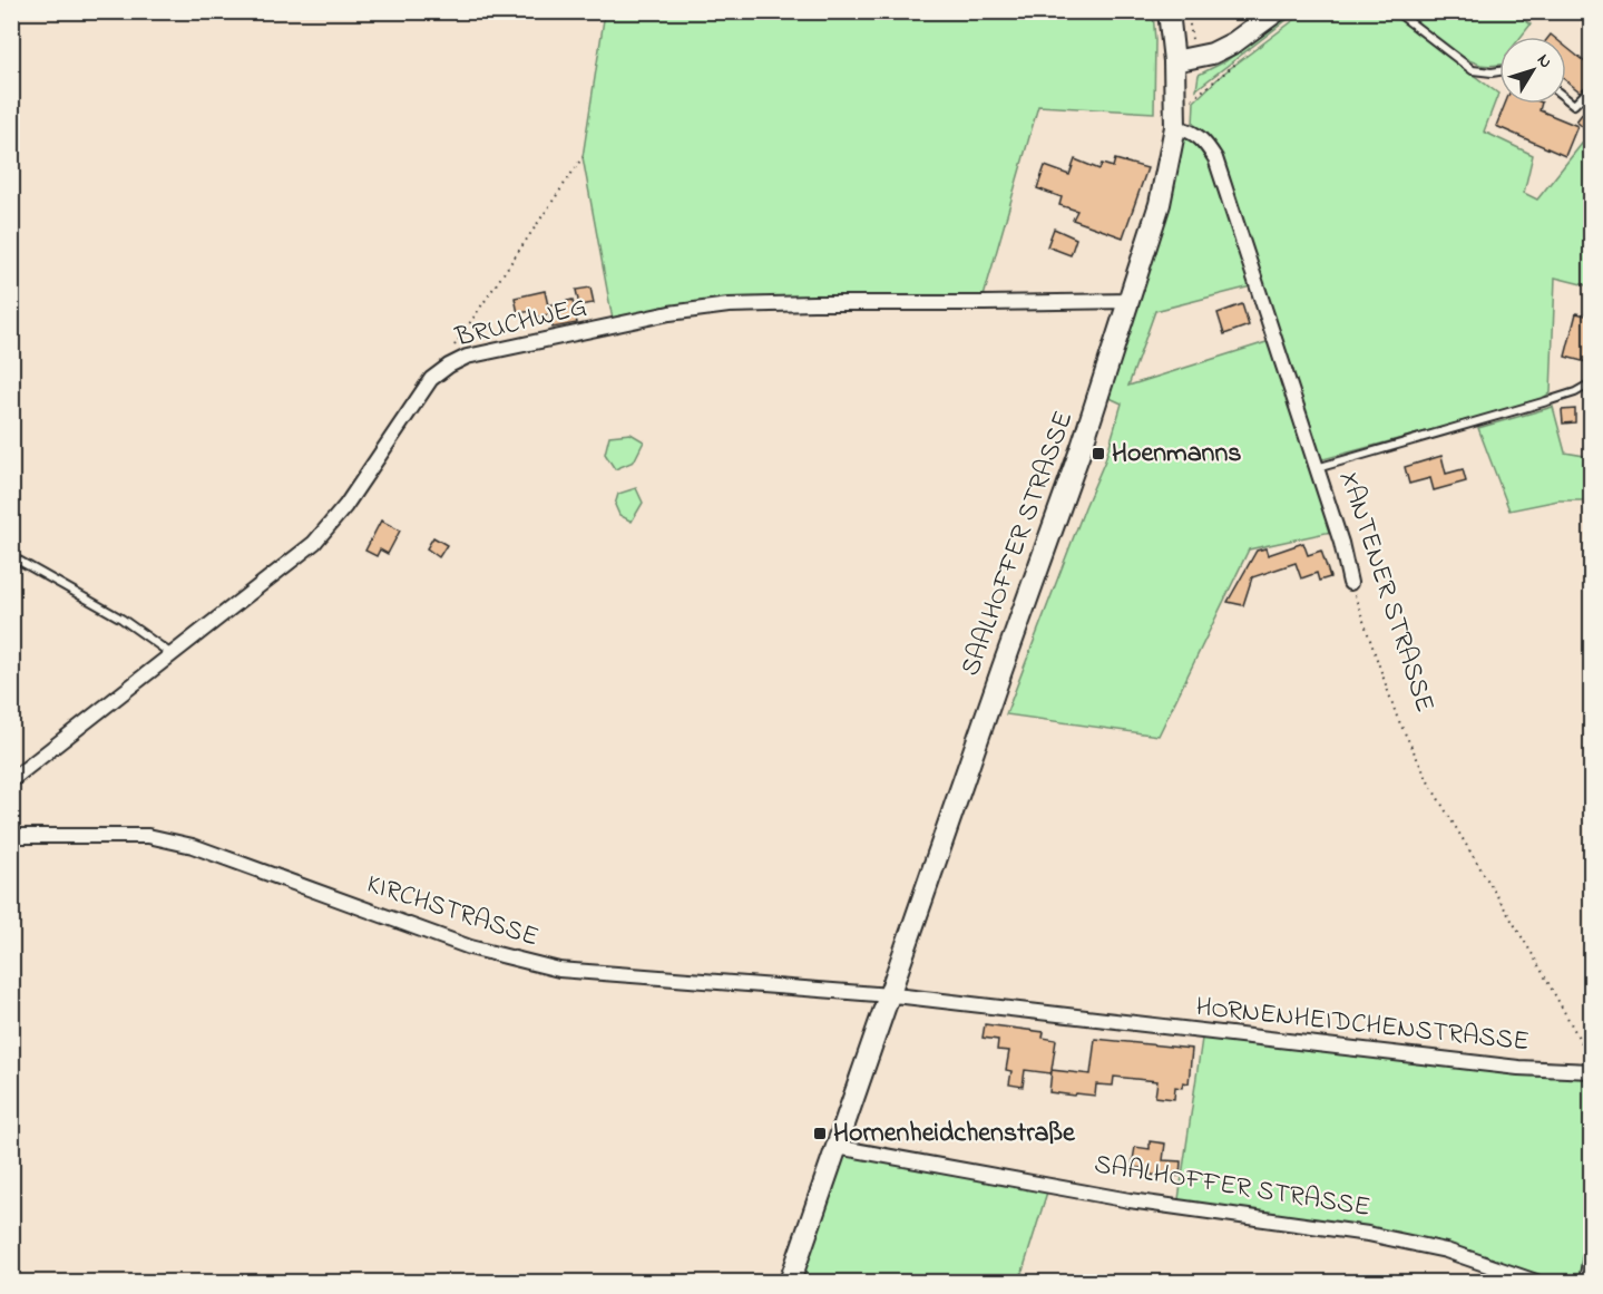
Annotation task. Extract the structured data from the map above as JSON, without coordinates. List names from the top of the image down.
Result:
{
  "streets": {
    "main road": ["SAALHOFFER STRASSE"],
    "street": [
      "BRUCHWEG",
      "XANTENER STRASSE",
      "KIRCHSTRASSE",
      "HORNENHEIDCHENSTRASSE"
    ]
  },
  "crossings": [
    ["BRUCHWEG", "SAALHOFFER STRASSE"],
    ["SAALHOFFER STRASSE", "XANTENER STRASSE"],
    ["SAALHOFFER STRASSE", "KIRCHSTRASSE"],
    ["SAALHOFFER STRASSE", "HORNENHEIDCHENSTRASSE"],
    ["KIRCHSTRASSE", "HORNENHEIDCHENSTRASSE"]
  ],
  "places": {
    "transit": ["Hoenmanns", "Hornenheidchenstraße"]
  },
  "north": "top right"
}
